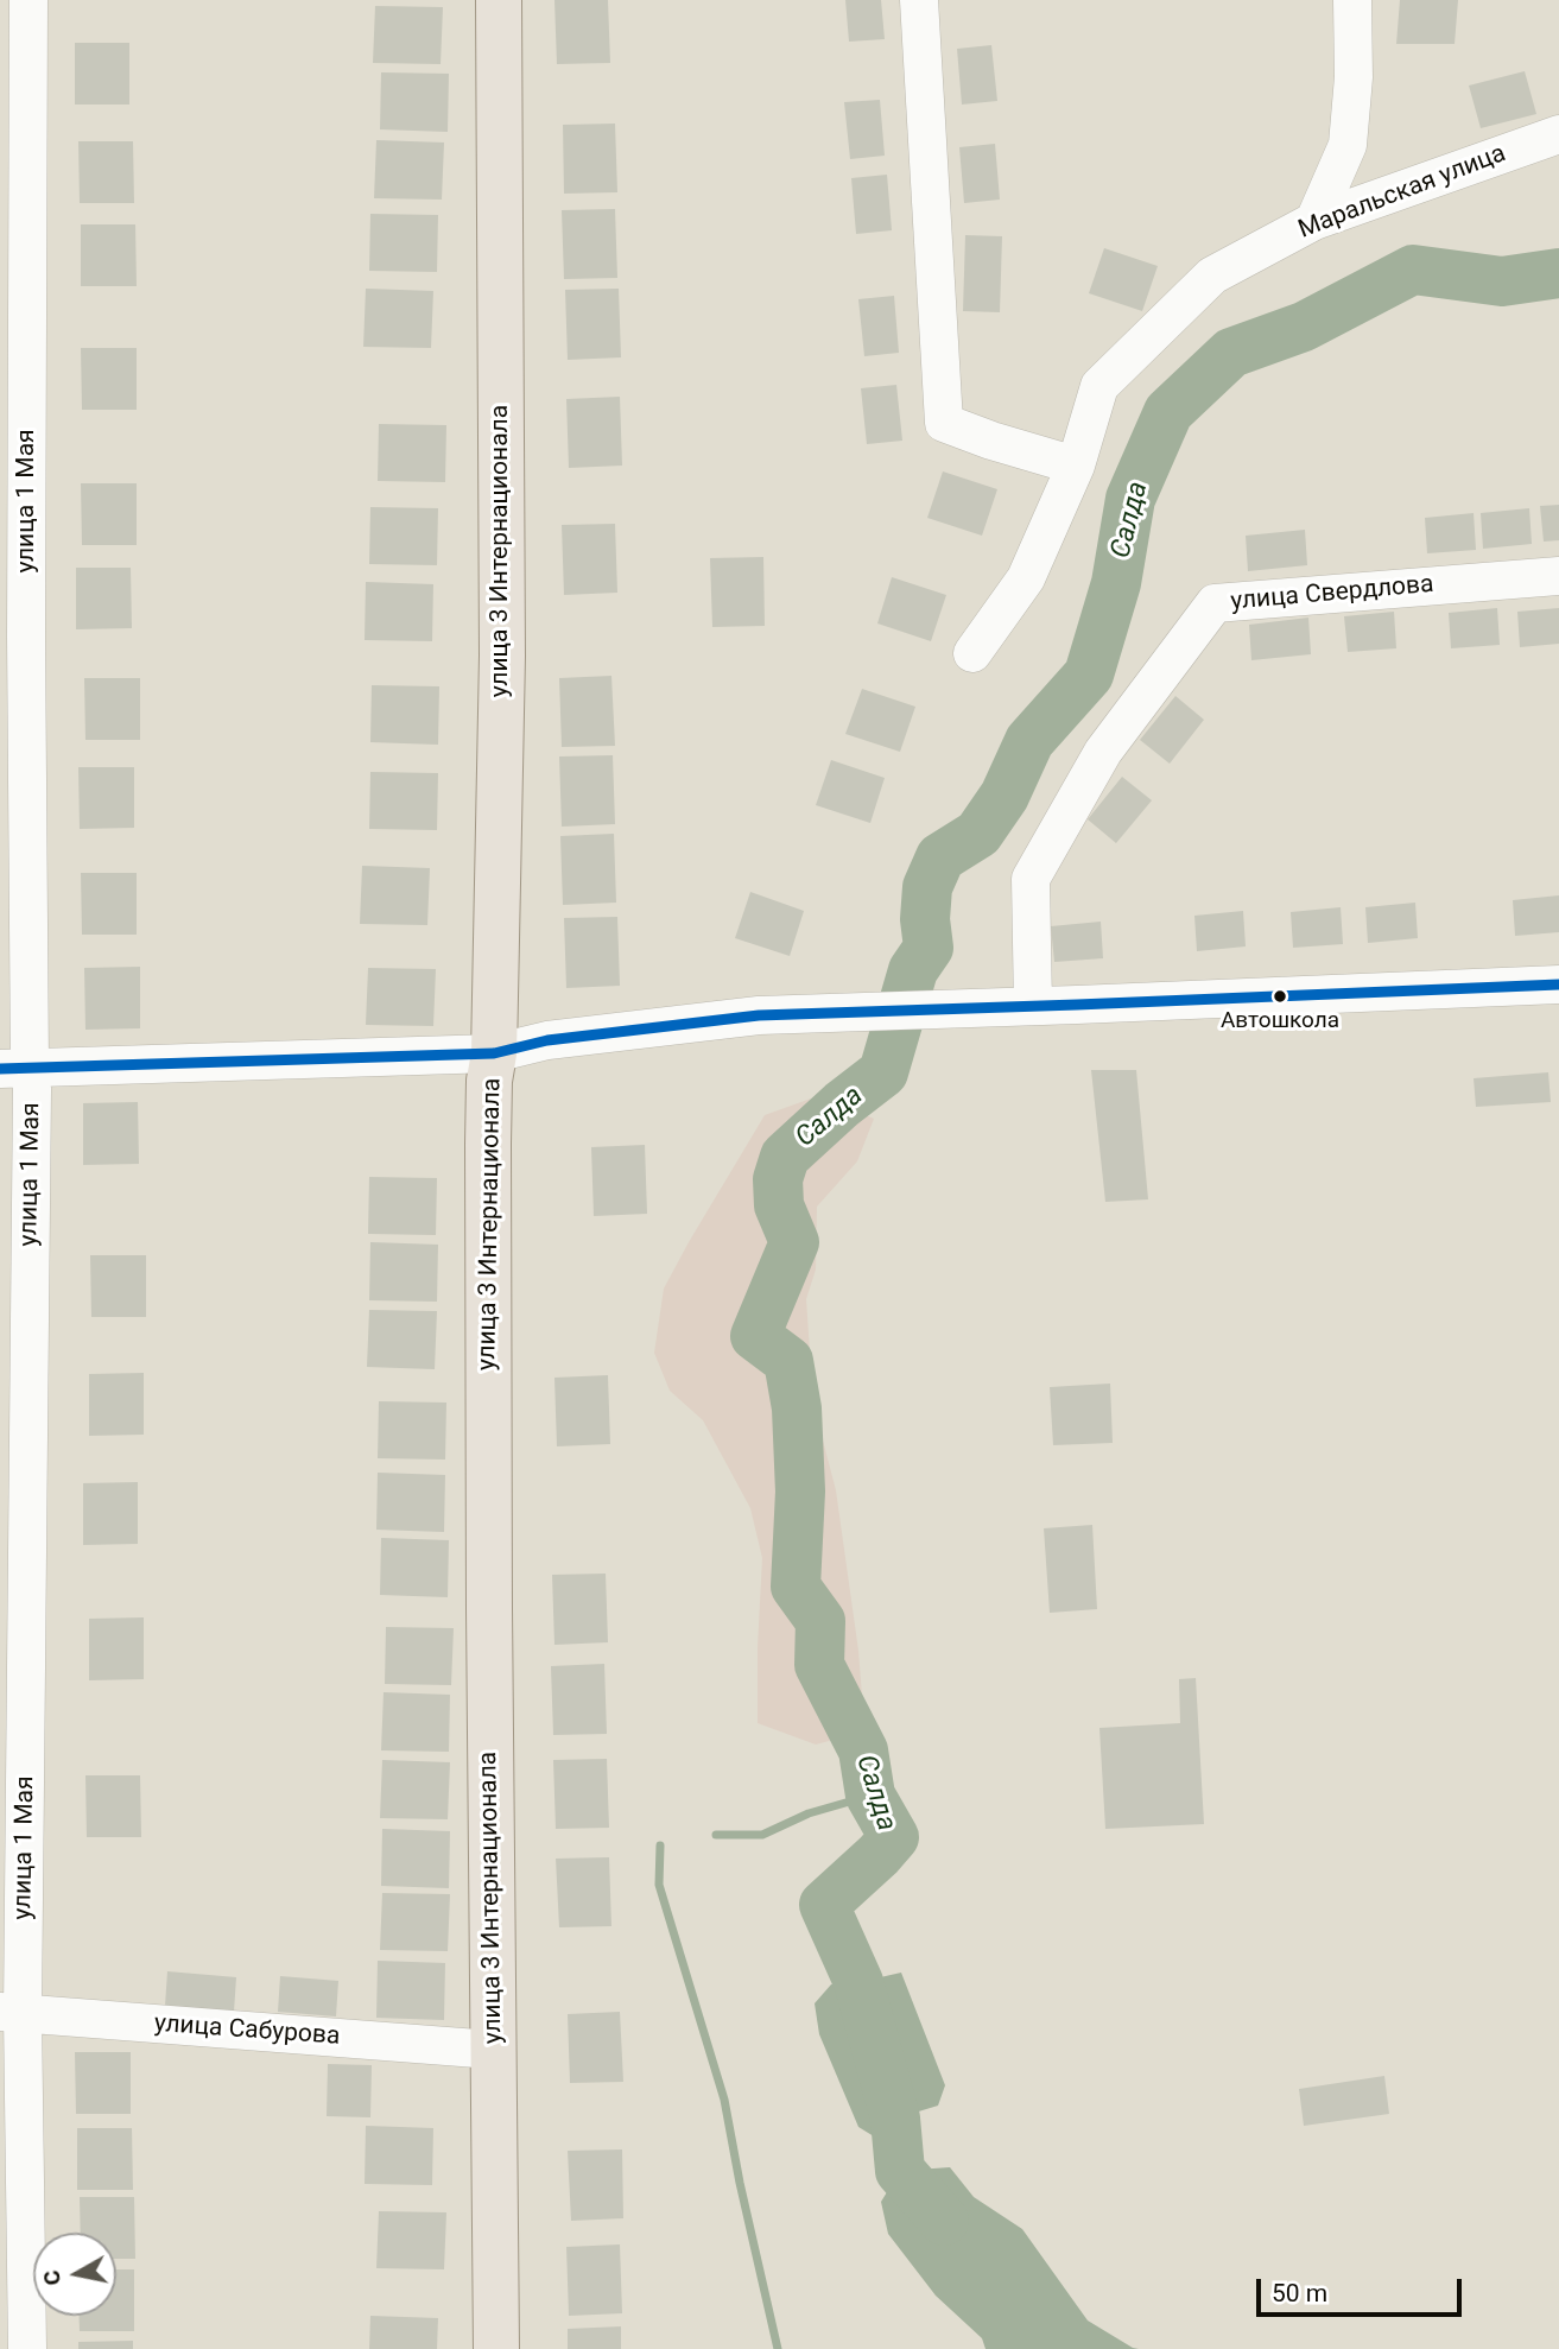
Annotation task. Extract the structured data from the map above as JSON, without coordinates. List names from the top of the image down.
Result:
{
  "streets": {
    "main road": ["улица 3 Интернационала"],
    "street": [
      "Маральская улица",
      "улица 1 Мая",
      "улица Свердлова",
      "улица Сабурова"
    ]
  },
  "crossings": [
    ["улица 1 Мая", "улица Сабурова"],
    ["улица 3 Интернационала", "улица Сабурова"]
  ],
  "water": ["Салда"],
  "places": ["Автошкола"],
  "scale_bar": "50 m",
  "north": "left"
}
